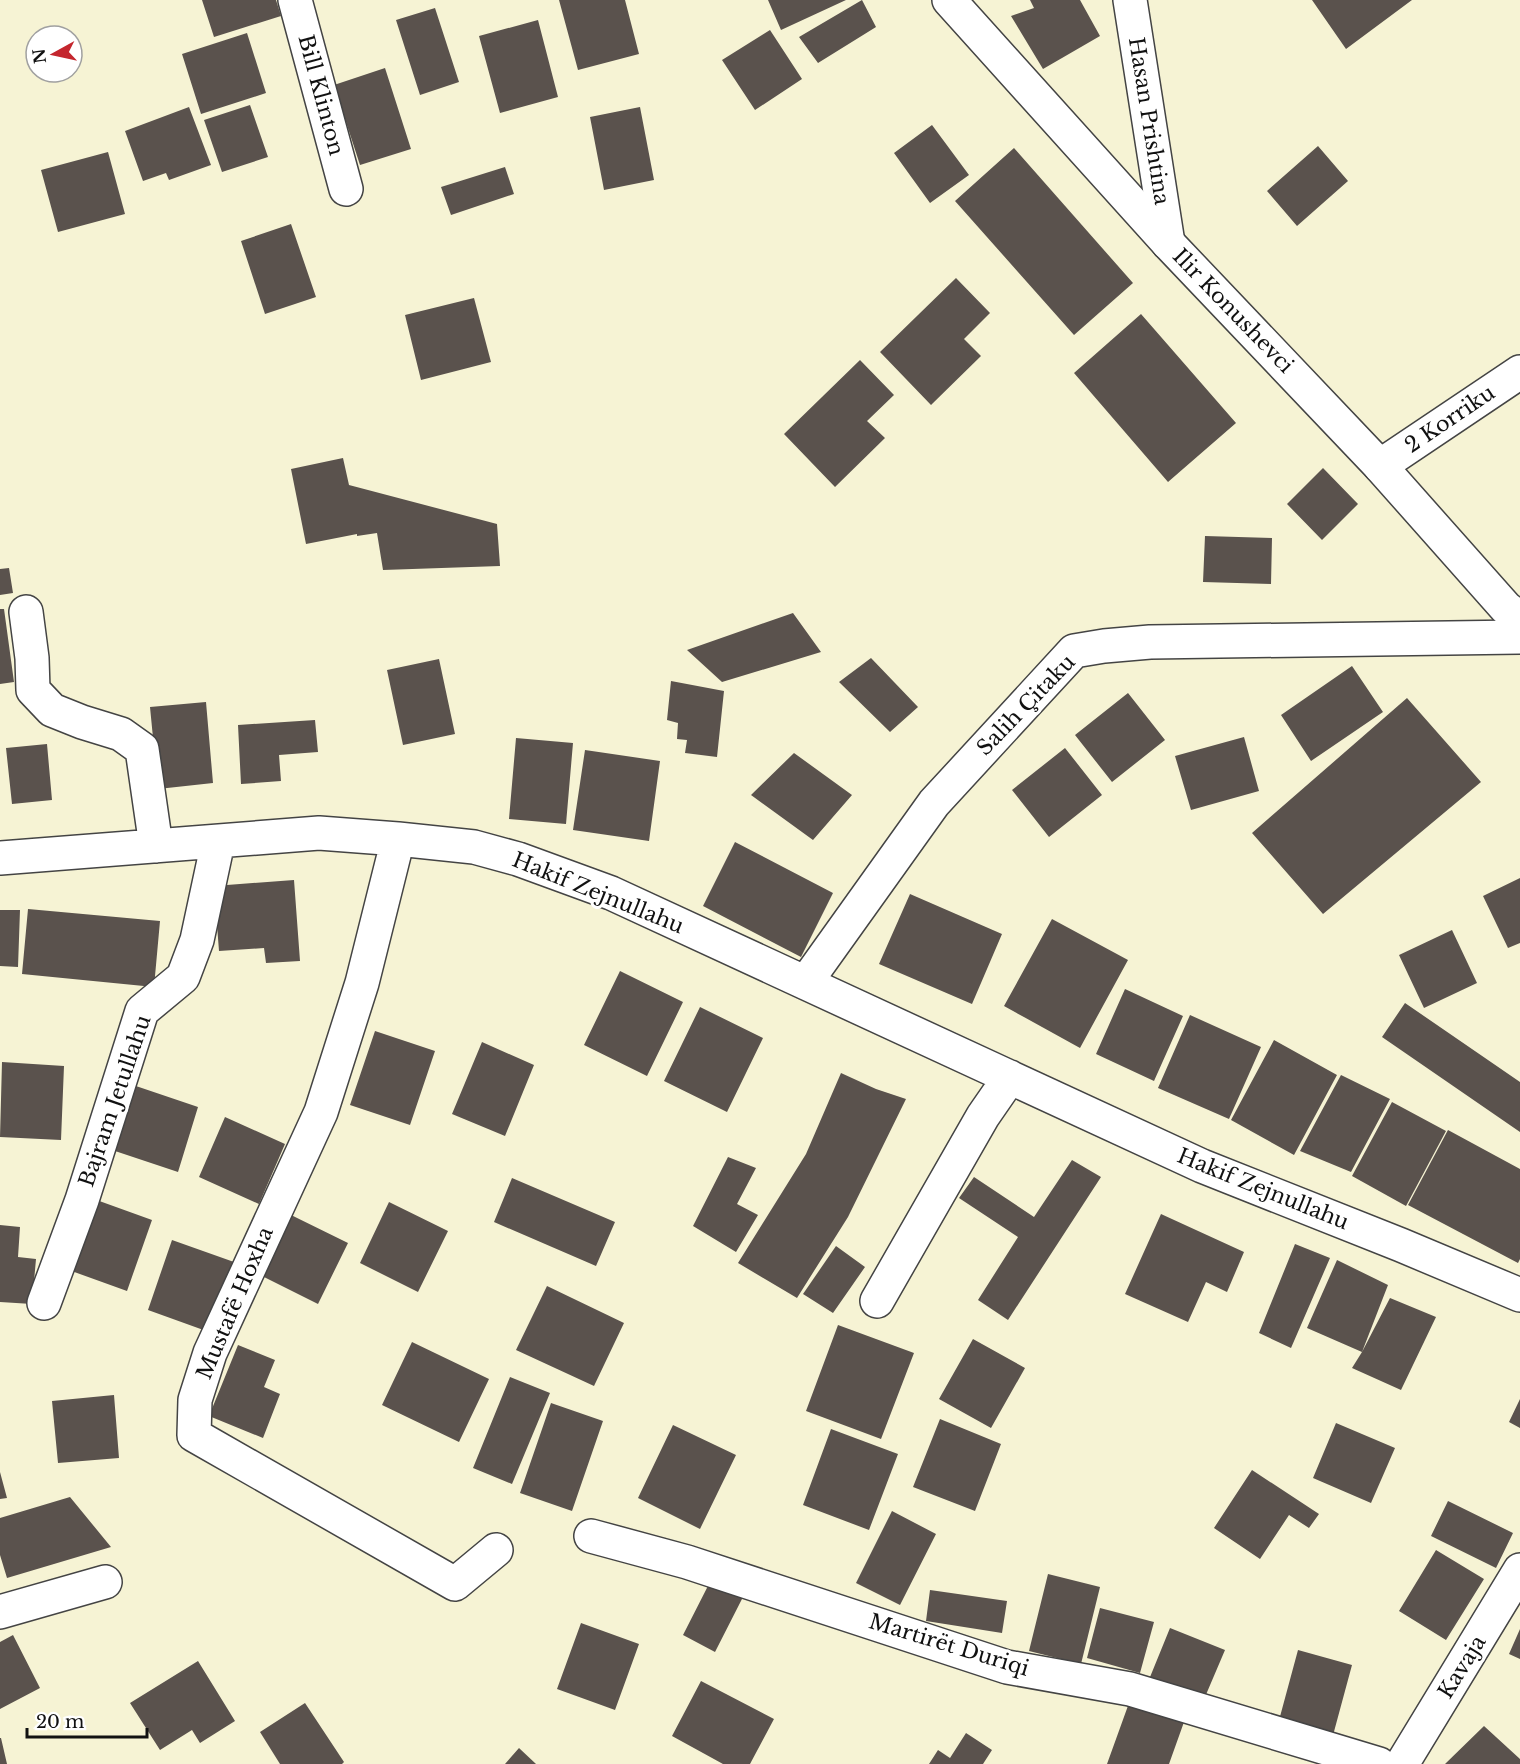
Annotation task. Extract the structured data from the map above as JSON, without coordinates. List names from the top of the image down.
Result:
{
  "streets": {
    "street": [
      "Bill Klinton",
      "Hasan Prishtina",
      "Ilir Konushevci",
      "2 Korriku",
      "Salih Çitaku",
      "Hakif Zejnullahu",
      "Bajram Jetullahu",
      "Mustafë Hoxha",
      "Martirët Duriqi",
      "Kavaja"
    ]
  },
  "crossings": [
    ["Hasan Prishtina", "Ilir Konushevci"],
    ["Ilir Konushevci", "2 Korriku"],
    ["Ilir Konushevci", "Salih Çitaku"],
    ["Salih Çitaku", "Hakif Zejnullahu"],
    ["Hakif Zejnullahu", "Bajram Jetullahu"],
    ["Hakif Zejnullahu", "Mustafë Hoxha"]
  ],
  "scale_bar": "20 m",
  "north": "left"
}
